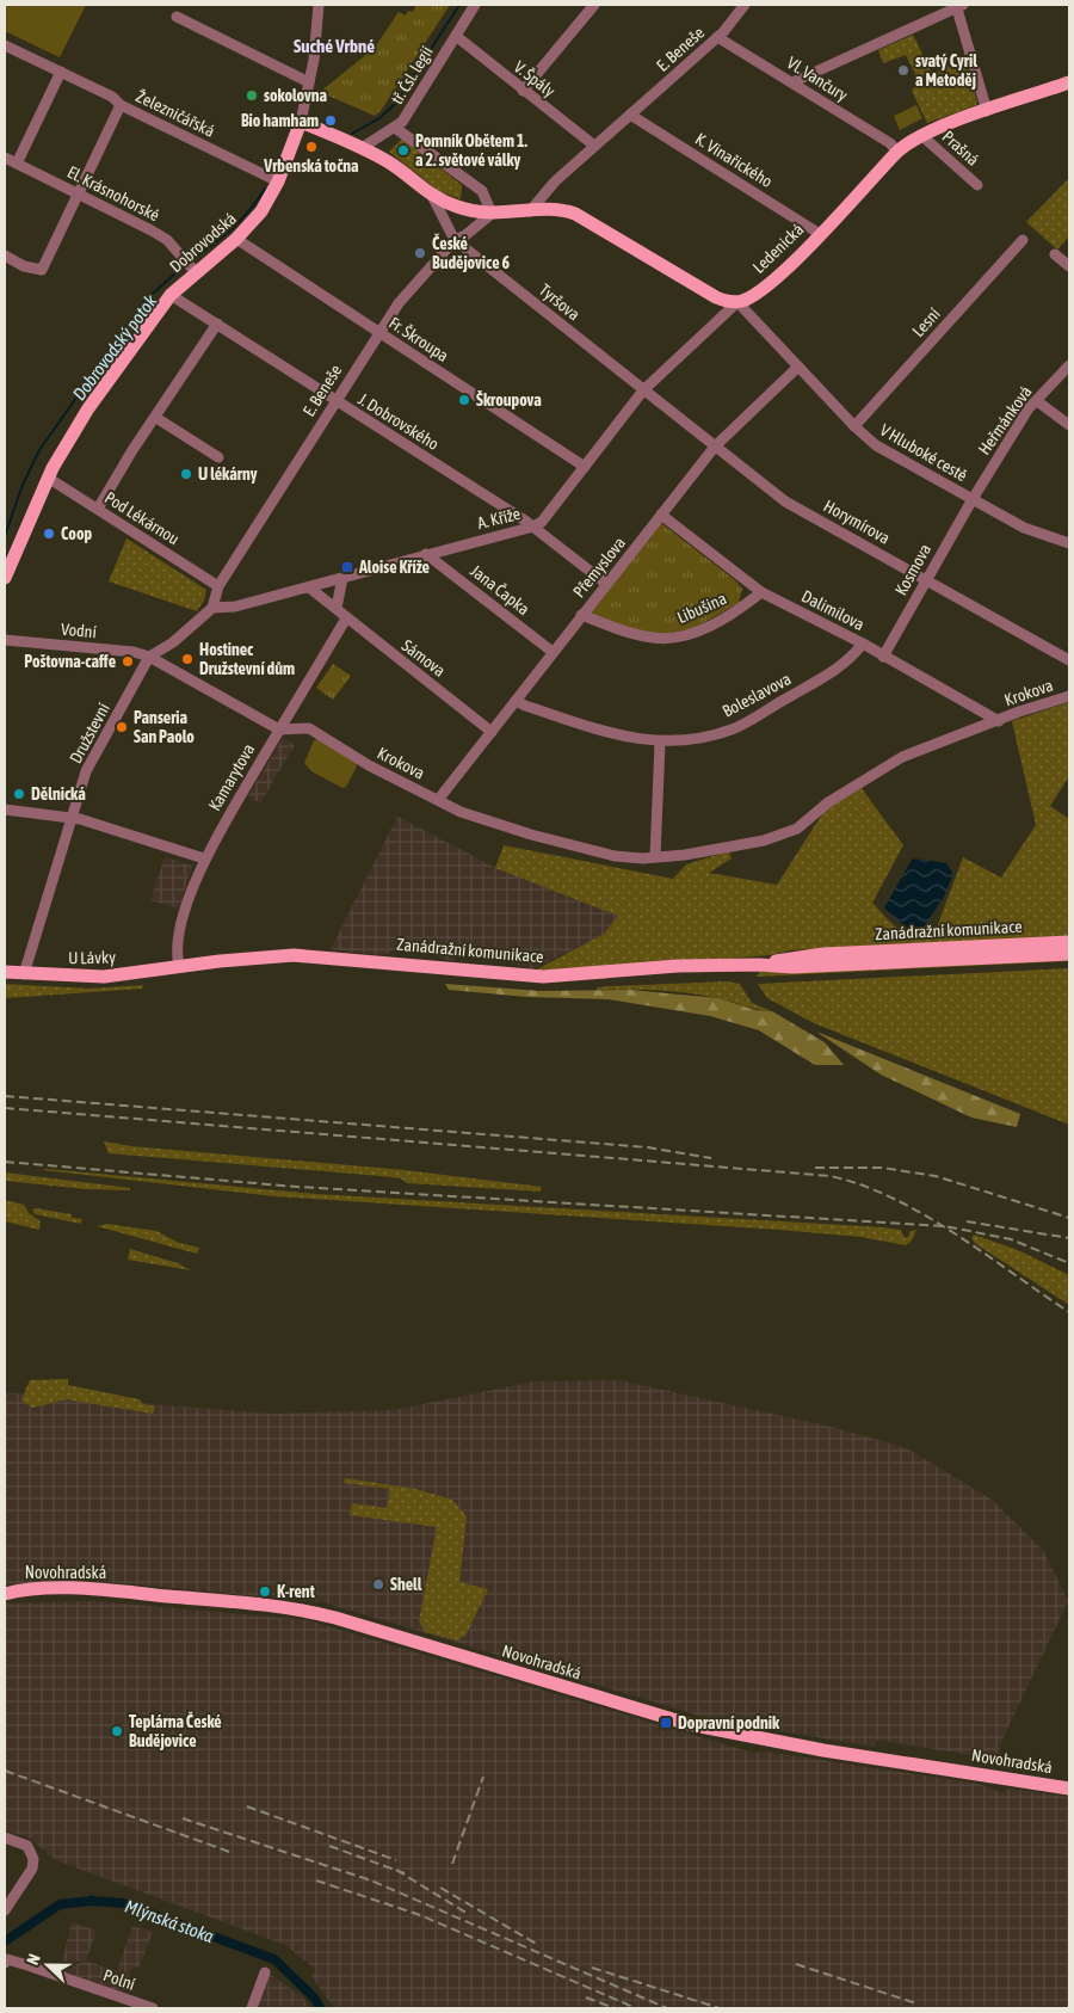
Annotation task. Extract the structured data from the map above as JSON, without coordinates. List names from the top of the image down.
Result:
{
  "streets": {
    "main road": [
      "Dobrovodská",
      "Ledenická",
      "Zanádražní komunikace",
      "U Lávky",
      "Novohradská"
    ],
    "street": [
      "E. Beneše",
      "tř. Čsl. legií",
      "V. Špály",
      "Vl. Vančury",
      "Železničářská",
      "Prašná",
      "K. Vinařického",
      "El. Krásnohorské",
      "Tyršova",
      "Lesní",
      "Fr. Škroupa",
      "Heřmánková",
      "J. Dobrovského",
      "V Hluboké cestě",
      "Pod Lékárnou",
      "A. Kříže",
      "Horymírova",
      "Přemyslova",
      "Kosmova",
      "Jana Čapka",
      "Libušina",
      "Dalimilova",
      "Vodní",
      "Sámova",
      "Krokova",
      "Boleslavova",
      "Družstevní",
      "Kamarytova",
      "Polní"
    ]
  },
  "crossings": [
    ["E. Beneše", "V. Špály"],
    ["E. Beneše", "Vl. Vančury"],
    ["E. Beneše", "K. Vinařického"],
    ["E. Beneše", "Tyršova"],
    ["E. Beneše", "Fr. Škroupa"],
    ["E. Beneše", "J. Dobrovského"],
    ["E. Beneše", "Pod Lékárnou"],
    ["E. Beneše", "A. Kříže"],
    ["tř. Čsl. legií", "V. Špály"],
    ["Vl. Vančury", "Ledenická"],
    ["Železničářská", "Dobrovodská"],
    ["Prašná", "Ledenická"],
    ["K. Vinařického", "Ledenická"],
    ["El. Krásnohorské", "Dobrovodská"],
    ["Dobrovodská", "Fr. Škroupa"],
    ["Dobrovodská", "J. Dobrovského"],
    ["Dobrovodská", "Pod Lékárnou"],
    ["Ledenická", "V Hluboké cestě"],
    ["Ledenická", "A. Kříže"],
    ["Tyršova", "A. Kříže"],
    ["Tyršova", "Horymírova"],
    ["Lesní", "V Hluboké cestě"],
    ["Fr. Škroupa", "A. Kříže"],
    ["Heřmánková", "V Hluboké cestě"],
    ["Heřmánková", "Kosmova"],
    ["J. Dobrovského", "A. Kříže"],
    ["J. Dobrovského", "Přemyslova"],
    ["V Hluboké cestě", "A. Kříže"],
    ["V Hluboké cestě", "Přemyslova"],
    ["V Hluboké cestě", "Kosmova"],
    ["A. Kříže", "Horymírova"],
    ["A. Kříže", "Jana Čapka"],
    ["A. Kříže", "Sámova"],
    ["Horymírova", "Přemyslova"],
    ["Horymírova", "Kosmova"],
    ["Přemyslova", "Jana Čapka"],
    ["Přemyslova", "Libušina"],
    ["Přemyslova", "Dalimilova"],
    ["Přemyslova", "Sámova"],
    ["Přemyslova", "Krokova"],
    ["Přemyslova", "Boleslavova"],
    ["Kosmova", "Dalimilova"],
    ["Libušina", "Dalimilova"],
    ["Dalimilova", "Krokova"],
    ["Dalimilova", "Boleslavova"],
    ["Vodní", "Družstevní"],
    ["Sámova", "Kamarytova"],
    ["Krokova", "Kamarytova"],
    ["Družstevní", "U Lávky"],
    ["Kamarytova", "Zanádražní komunikace"],
    ["Kamarytova", "U Lávky"],
    ["Zanádražní komunikace", "U Lávky"]
  ],
  "districts": ["Suché Vrbné"],
  "water": ["Dobrovodský potok", "Mlýnská stoka"],
  "places": {
    "other": [
      "svatý Cyril a Metoděj",
      "sokolovna",
      "Bio hamham",
      "Vrbenská točna",
      "Pomník Obětem 1. a 2. světové války",
      "České Budějovice 6",
      "Škroupova",
      "U lékárny",
      "Coop",
      "Hostinec Družstevní dům",
      "Poštovna-caffe",
      "Panseria San Paolo",
      "Dělnická",
      "Shell",
      "K-rent",
      "Teplárna České Budějovice"
    ],
    "transit": ["Aloise Kříže", "Dopravní podnik"]
  },
  "north": "left"
}
